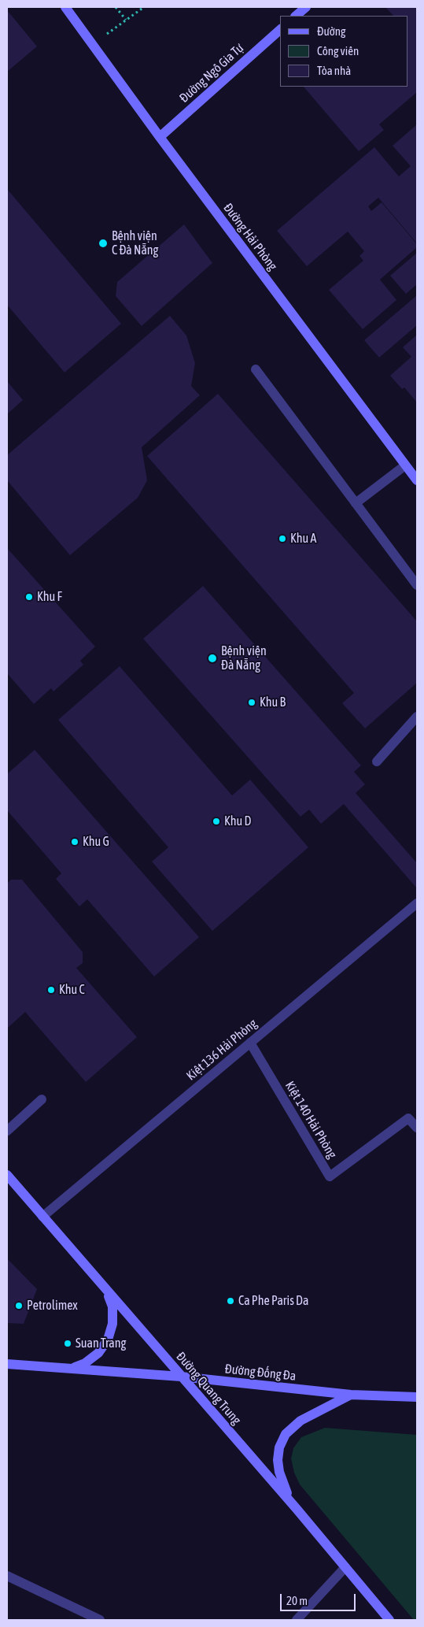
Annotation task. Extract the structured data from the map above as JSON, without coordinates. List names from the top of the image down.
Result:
{
  "streets": {
    "main road": [
      "Đường Ngô Gia Tự",
      "Đường Hải Phòng",
      "Đường Đống Đa",
      "Đường Quang Trung"
    ],
    "street": ["Kiệt 136 Hải Phòng", "Kiệt 140 Hải Phòng"]
  },
  "crossings": [
    ["Đường Ngô Gia Tự", "Đường Hải Phòng"],
    ["Kiệt 136 Hải Phòng", "Kiệt 140 Hải Phòng"],
    ["Kiệt 136 Hải Phòng", "Đường Quang Trung"],
    ["Đường Đống Đa", "Đường Quang Trung"]
  ],
  "places": [
    "Bệnh viện C Đà Nẵng",
    "Khu A",
    "Khu F",
    "Bệnh viện Đà Nẵng",
    "Khu B",
    "Khu D",
    "Khu G",
    "Khu C",
    "Ca Phe Paris Da",
    "Petrolimex",
    "Suan Trang"
  ],
  "legend": ["Đường", "Công viên", "Tòa nhà"],
  "scale_bar": "20 m"
}
